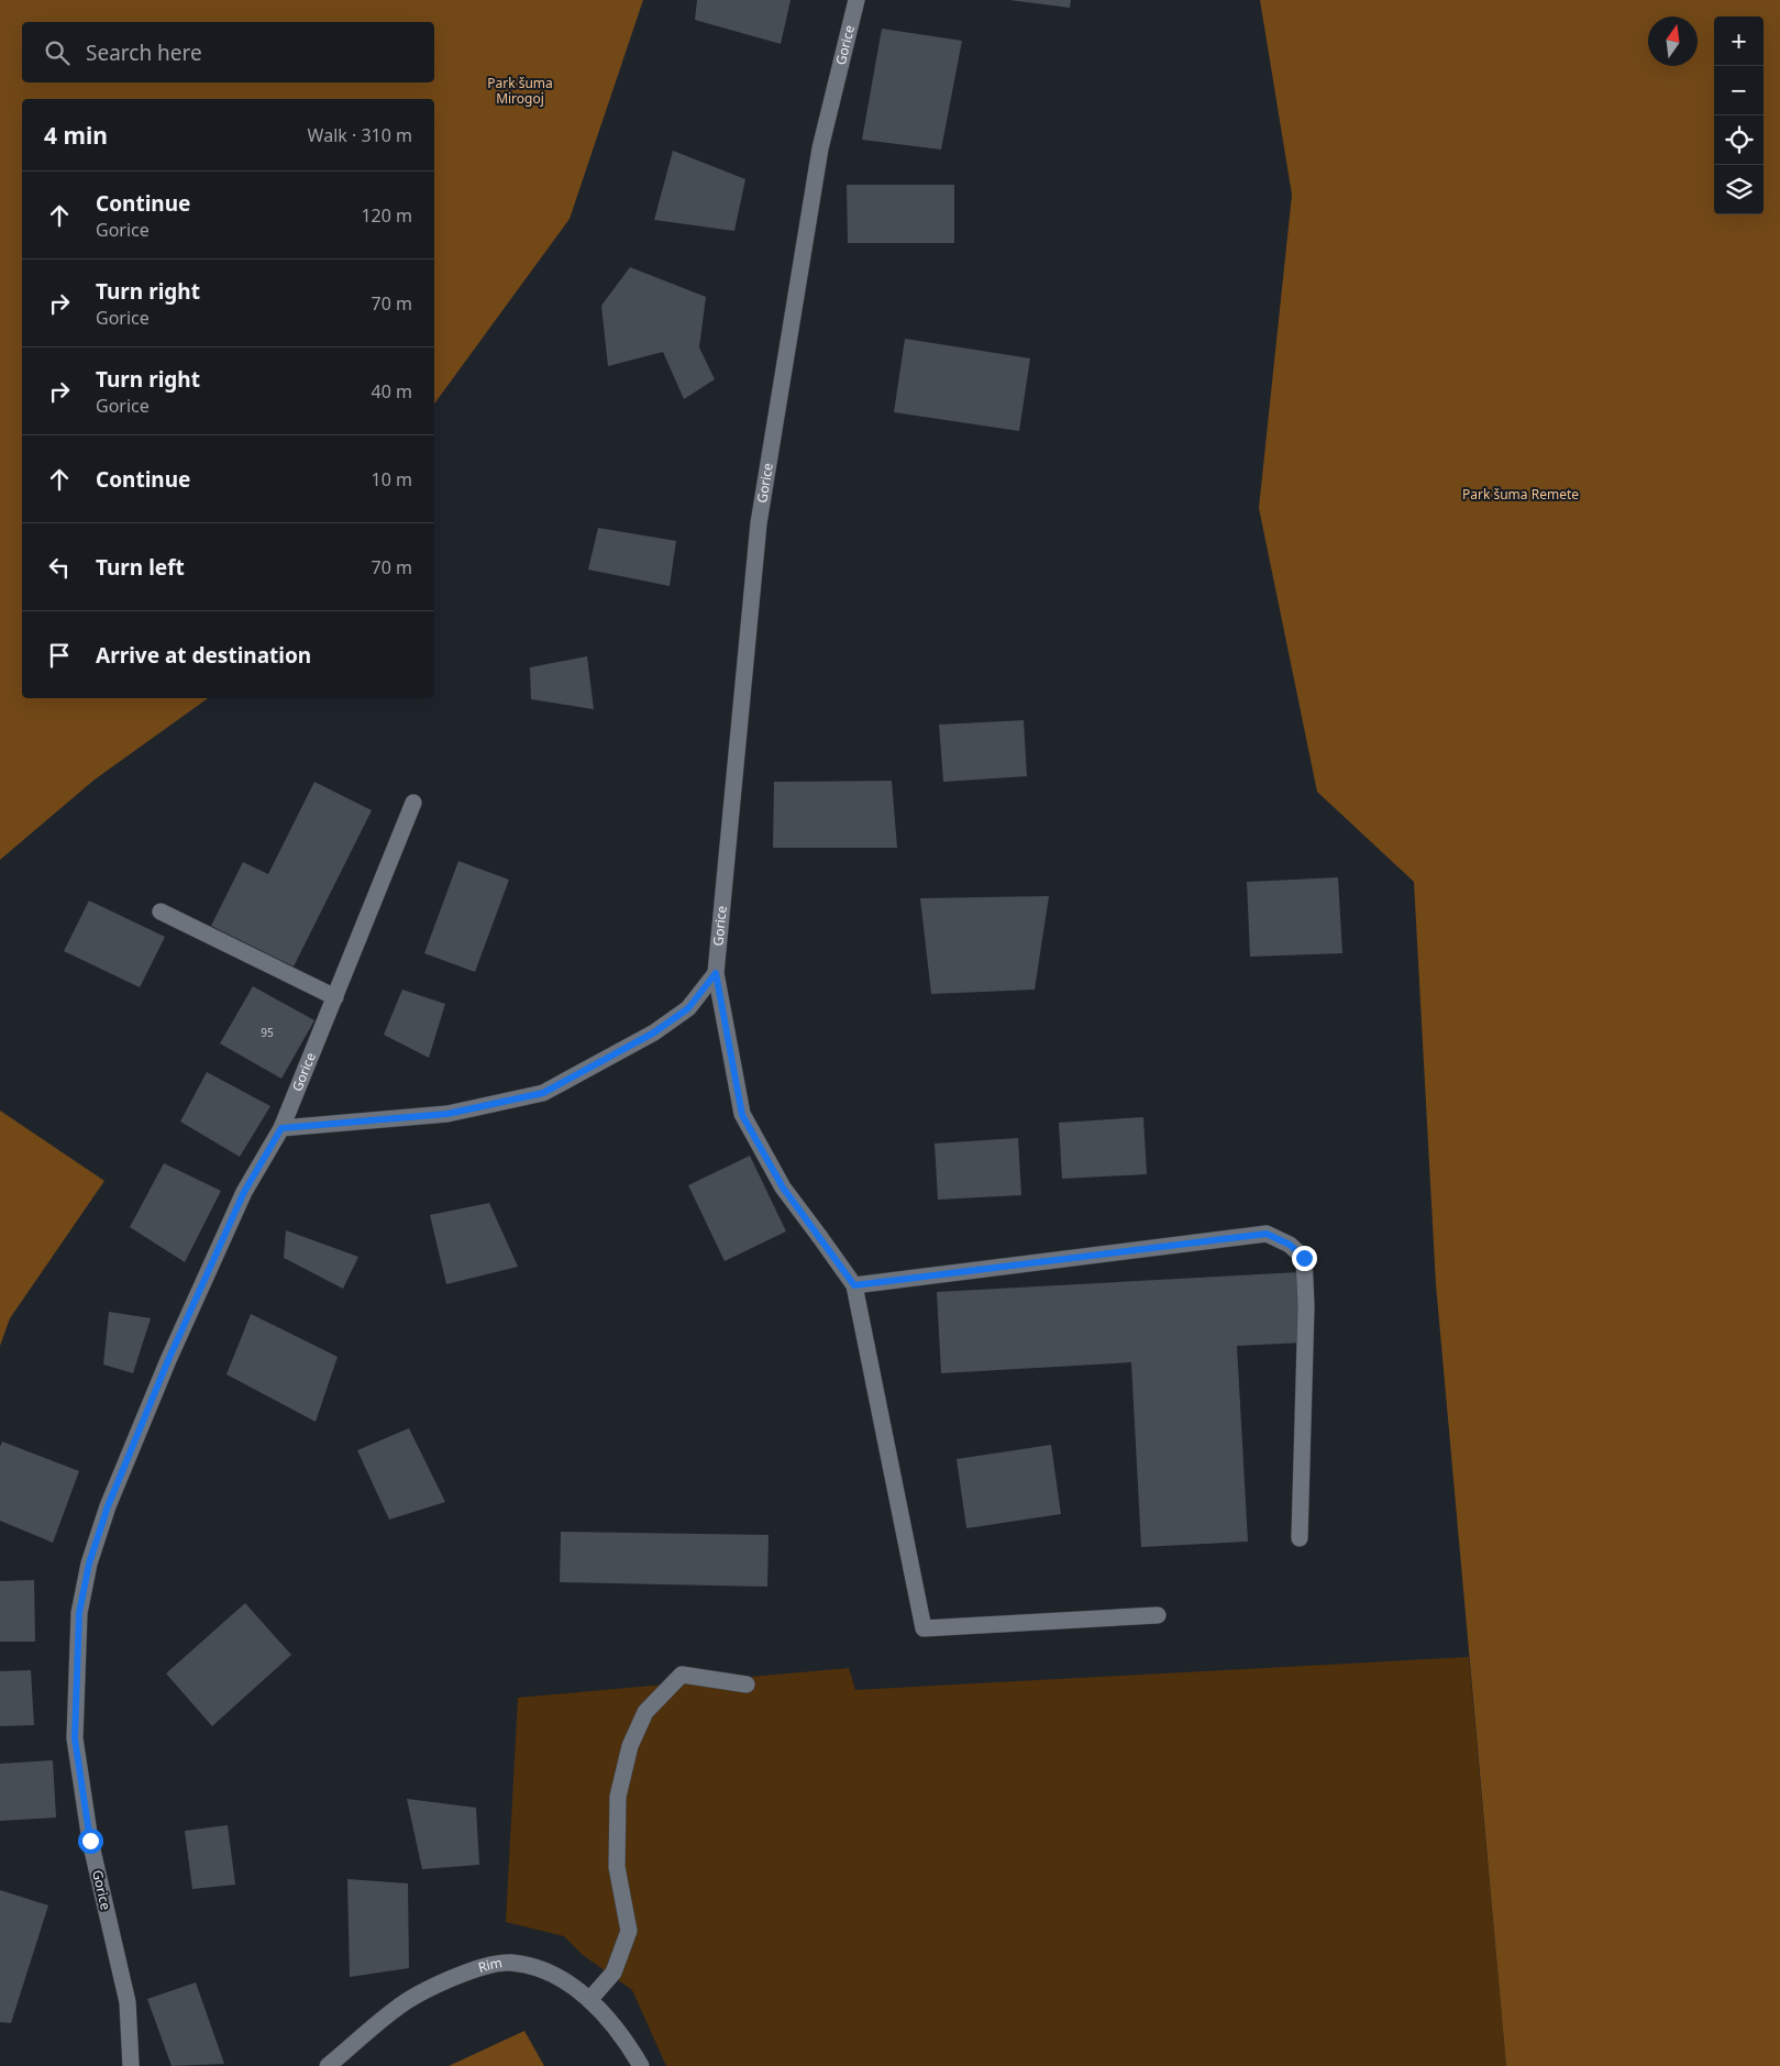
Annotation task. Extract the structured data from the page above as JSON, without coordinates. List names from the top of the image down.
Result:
{
  "streets": {
    "street": ["Gorice", "Rim"]
  },
  "parks": ["Park šuma Mirogoj", "Park šuma Remete"],
  "house_numbers": ["95"],
  "north": "top",
  "page": {
    "map_buttons": ["+", "−"],
    "search": "Search here",
    "heading": ["4 min", "Walk · 310 m"],
    "list": [
      ["Continue", "Gorice", "120 m"],
      ["Turn right", "Gorice", "70 m"],
      ["Turn right", "Gorice", "40 m"],
      ["Continue", "10 m"],
      ["Turn left", "70 m"],
      "Arrive at destination"
    ]
  }
}
